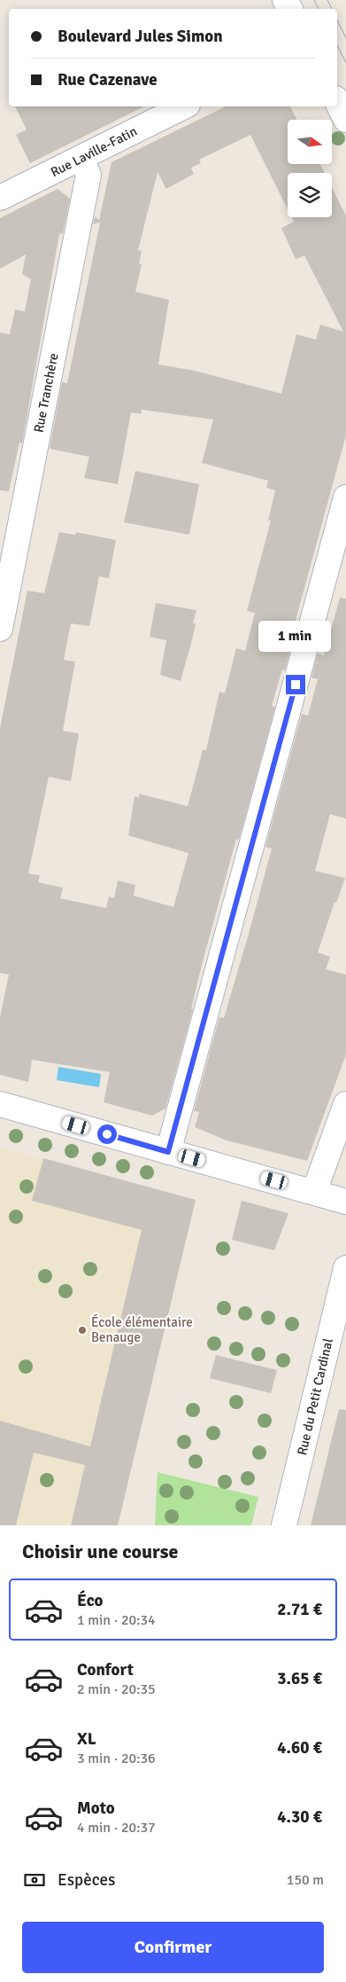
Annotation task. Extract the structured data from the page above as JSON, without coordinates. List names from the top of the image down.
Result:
{
  "streets": {
    "street": ["Rue Laville-Fatin", "Rue Tranchère", "Rue du Petit Cardinal"]
  },
  "crossings": [
    ["Rue Laville-Fatin", "Rue Tranchère"]
  ],
  "places": ["École élémentaire Benauge"],
  "north": "right",
  "page": {
    "banner": ["Boulevard Jules Simon", "Rue Cazenave"],
    "bubble": "1 min",
    "heading": "Choisir une course",
    "list": [
      {
        "name": "Éco",
        "note": "1 min · 20:34",
        "value": "2.71 €"
      },
      {
        "name": "Confort",
        "note": "2 min · 20:35",
        "value": "3.65 €"
      },
      {
        "name": "XL",
        "note": "3 min · 20:36",
        "value": "4.60 €"
      },
      {
        "name": "Moto",
        "note": "4 min · 20:37",
        "value": "4.30 €"
      }
    ],
    "pay": ["Espèces", "150 m"],
    "buttons": "Confirmer"
  }
}
